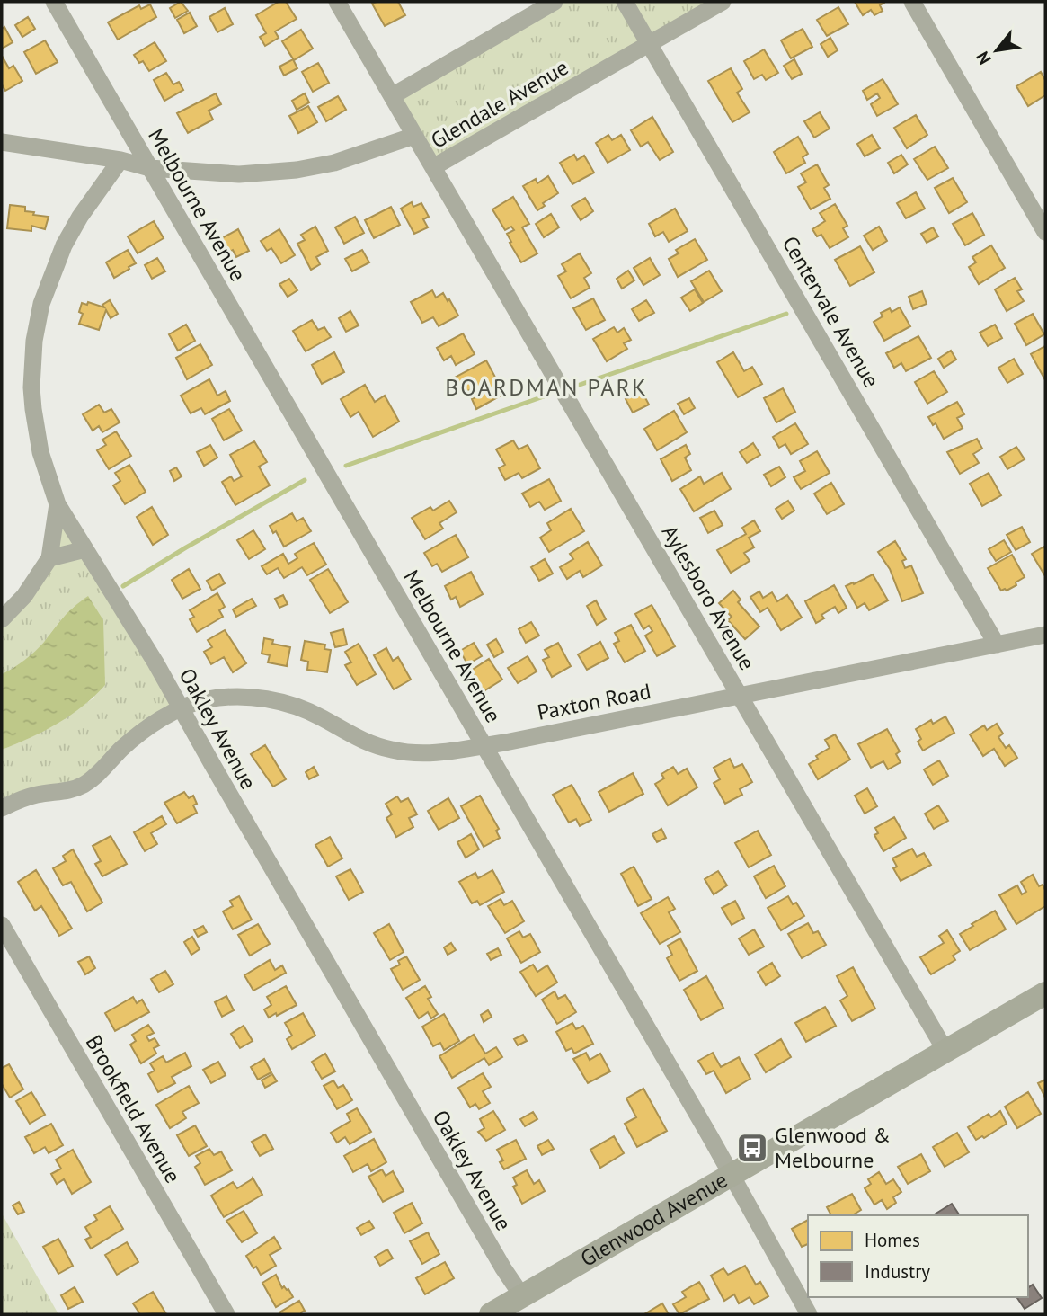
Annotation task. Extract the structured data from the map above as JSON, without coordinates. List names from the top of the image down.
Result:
{
  "streets": {
    "street": [
      "Glendale Avenue",
      "Melbourne Avenue",
      "Centervale Avenue",
      "Aylesboro Avenue",
      "Paxton Road",
      "Oakley Avenue",
      "Brookfield Avenue",
      "Glenwood Avenue"
    ]
  },
  "crossings": [
    ["Glendale Avenue", "Melbourne Avenue"],
    ["Glendale Avenue", "Centervale Avenue"],
    ["Glendale Avenue", "Aylesboro Avenue"],
    ["Glendale Avenue", "Oakley Avenue"],
    ["Melbourne Avenue", "Paxton Road"],
    ["Melbourne Avenue", "Glenwood Avenue"],
    ["Centervale Avenue", "Paxton Road"],
    ["Aylesboro Avenue", "Paxton Road"],
    ["Aylesboro Avenue", "Glenwood Avenue"],
    ["Paxton Road", "Oakley Avenue"],
    ["Oakley Avenue", "Glenwood Avenue"]
  ],
  "districts": ["BOARDMAN PARK"],
  "places": {
    "bus stop": ["Glenwood & Melbourne"]
  },
  "legend": ["Homes", "Industry"],
  "north": "bottom left"
}
